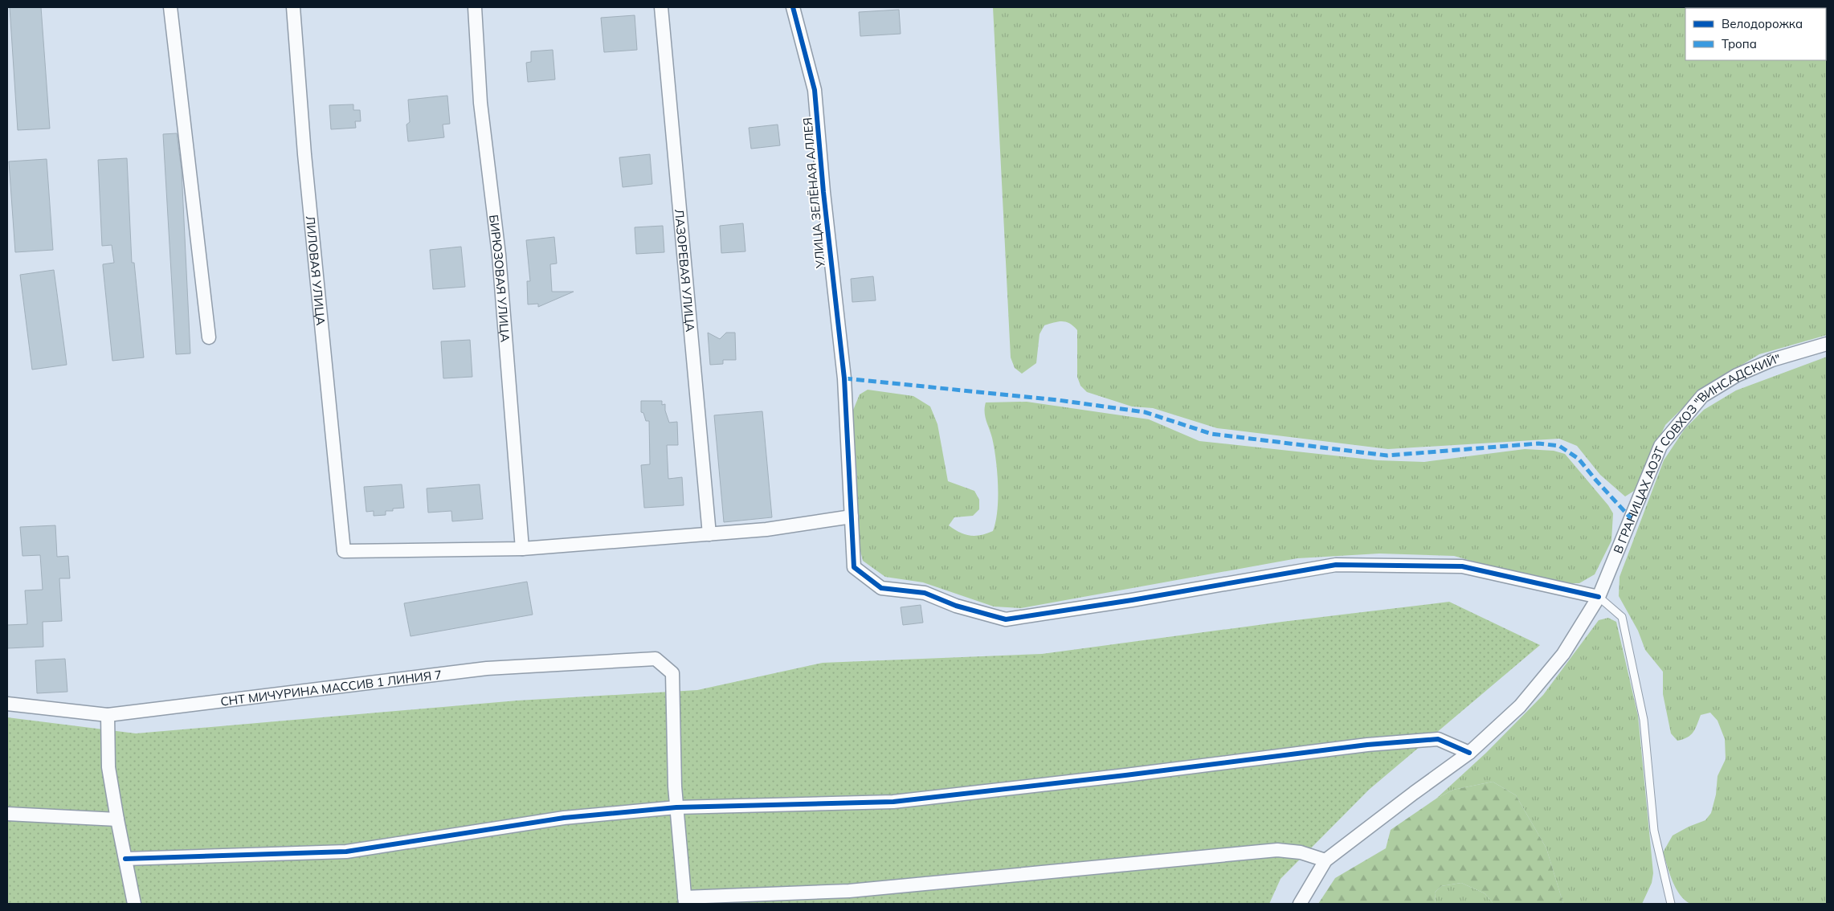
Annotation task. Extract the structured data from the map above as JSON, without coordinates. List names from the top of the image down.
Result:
{
  "streets": {
    "street": [
      "УЛИЦА ЗЕЛЁНАЯ АЛЛЕЯ",
      "ЛИЛОВАЯ УЛИЦА",
      "ЛАЗОРЕВАЯ УЛИЦА",
      "БИРЮЗОВАЯ УЛИЦА",
      "В ГРАНИЦАХ АОЗТ СОВХОЗ \"ВИНСАДСКИЙ\"",
      "СНТ МИЧУРИНА МАССИВ 1 ЛИНИЯ 7"
    ]
  },
  "crossings": [
    ["УЛИЦА ЗЕЛЁНАЯ АЛЛЕЯ", "В ГРАНИЦАХ АОЗТ СОВХОЗ \"ВИНСАДСКИЙ\""],
    ["ЛИЛОВАЯ УЛИЦА", "БИРЮЗОВАЯ УЛИЦА"]
  ],
  "legend": ["Велодорожка", "Тропа"]
}
